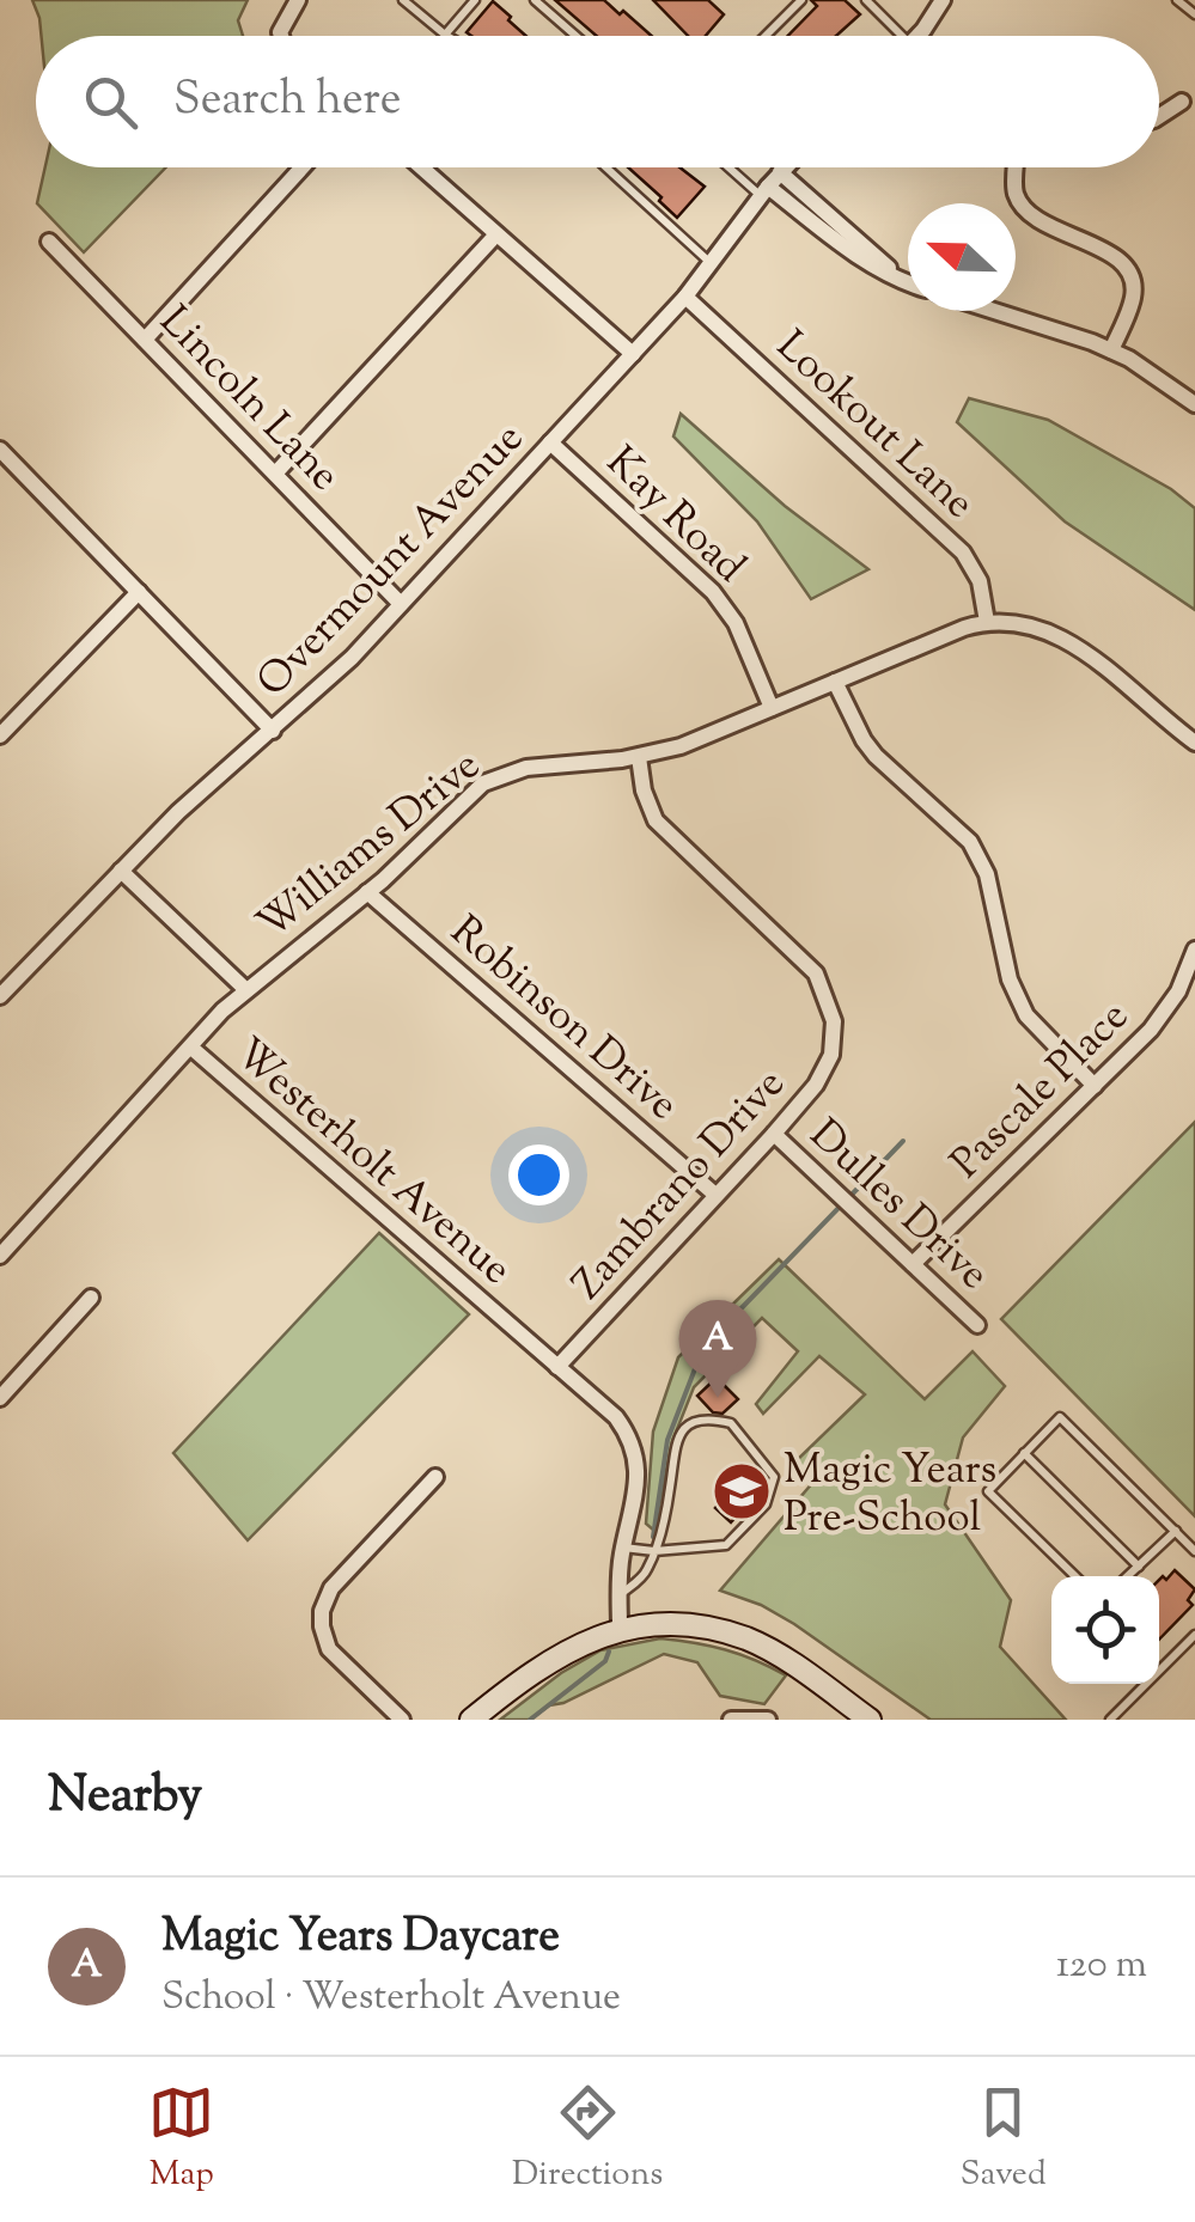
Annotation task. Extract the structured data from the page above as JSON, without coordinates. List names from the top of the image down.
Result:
{
  "streets": {
    "street": [
      "Lincoln Lane",
      "Lookout Lane",
      "Kay Road",
      "Overmount Avenue",
      "Williams Drive",
      "Robinson Drive",
      "Pascale Place",
      "Westerholt Avenue",
      "Zambrano Drive",
      "Dulles Drive"
    ]
  },
  "crossings": [
    ["Lincoln Lane", "Overmount Avenue"],
    ["Lookout Lane", "Overmount Avenue"],
    ["Lookout Lane", "Williams Drive"],
    ["Kay Road", "Overmount Avenue"],
    ["Kay Road", "Williams Drive"],
    ["Williams Drive", "Robinson Drive"],
    ["Williams Drive", "Westerholt Avenue"],
    ["Williams Drive", "Zambrano Drive"],
    ["Robinson Drive", "Zambrano Drive"],
    ["Pascale Place", "Dulles Drive"],
    ["Westerholt Avenue", "Zambrano Drive"],
    ["Zambrano Drive", "Dulles Drive"]
  ],
  "places": {
    "school or university": ["Magic Years Pre-School"]
  },
  "north": "left",
  "page": {
    "search": "Search here",
    "pins": "A",
    "heading": "Nearby",
    "list": [
      {
        "mark": "A",
        "name": "Magic Years Daycare",
        "note": "School · Westerholt Avenue",
        "value": "120 m"
      }
    ],
    "nav": ["Map", "Directions", "Saved"]
  }
}
